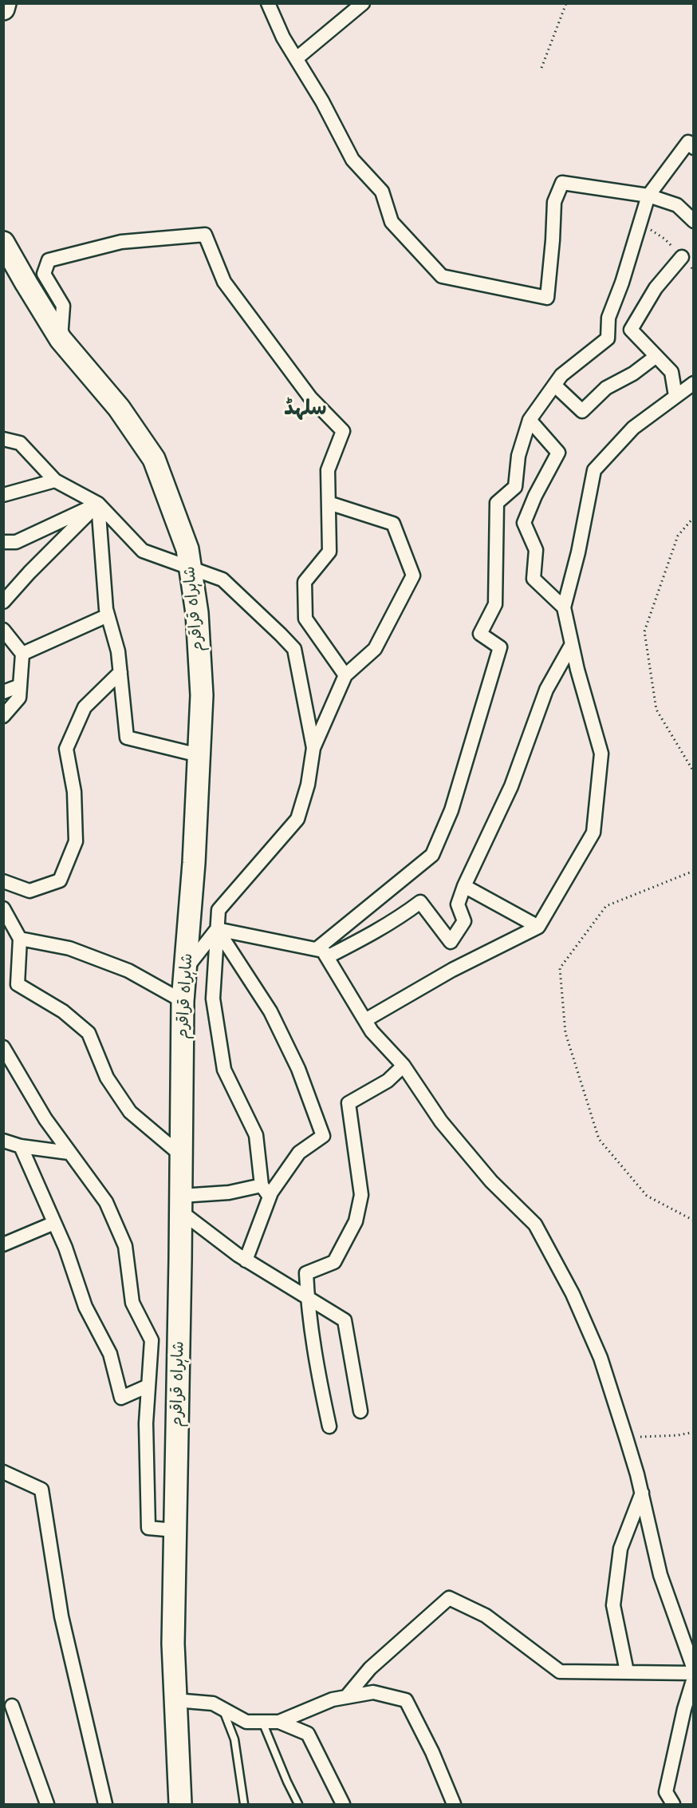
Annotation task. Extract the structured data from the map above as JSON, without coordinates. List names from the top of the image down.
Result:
{
  "streets": {
    "highway": ["شاہراہ قراقرم"]
  },
  "districts": ["سلہڈ"]
}
